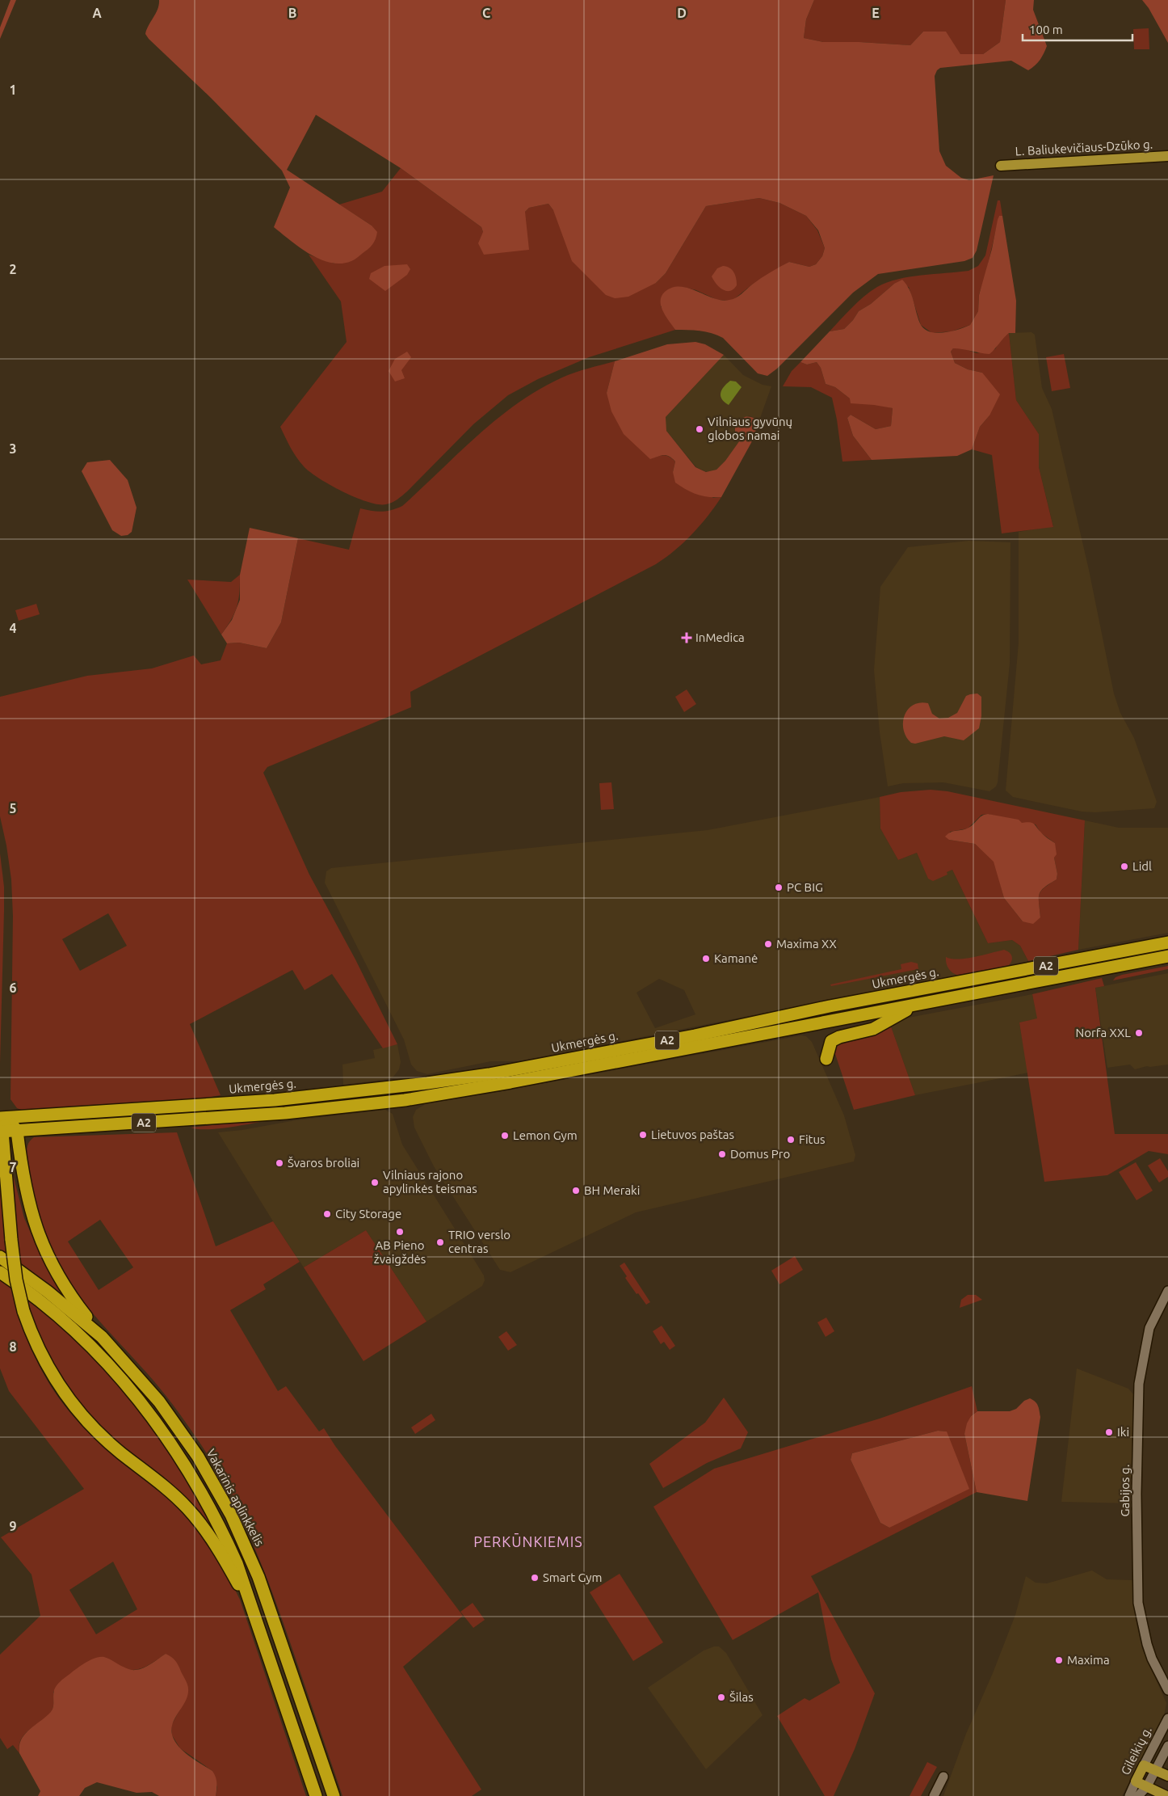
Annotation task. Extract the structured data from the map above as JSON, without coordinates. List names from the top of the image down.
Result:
{
  "streets": {
    "highway": ["A2", "Ukmergės g.", "Vakarinis aplinkkelis"],
    "main road": ["L. Baliukevičiaus-Dzūko g.", "Gileikių g."],
    "street": ["Gabijos g."]
  },
  "districts": ["PERKŪNKIEMIS"],
  "places": {
    "other": [
      "Vilniaus gyvūnų globos namai",
      "Lidl",
      "PC BIG",
      "Maxima XX",
      "Kamanė",
      "Norfa XXL",
      "Lietuvos paštas",
      "Lemon Gym",
      "Fitus",
      "Domus Pro",
      "Švaros broliai",
      "Vilniaus rajono apylinkės teismas",
      "BH Meraki",
      "City Storage",
      "AB Pieno žvaigždės",
      "TRIO verslo centras",
      "Iki",
      "Smart Gym",
      "Maxima",
      "Šilas"
    ],
    "health": ["InMedica"]
  },
  "scale_bar": "100 m",
  "grid": {
    "columns": [
      "A",
      "B",
      "C",
      "D",
      "E"
    ],
    "rows": [
      "1",
      "2",
      "3",
      "4",
      "5",
      "6",
      "7",
      "8",
      "9"
    ]
  }
}
